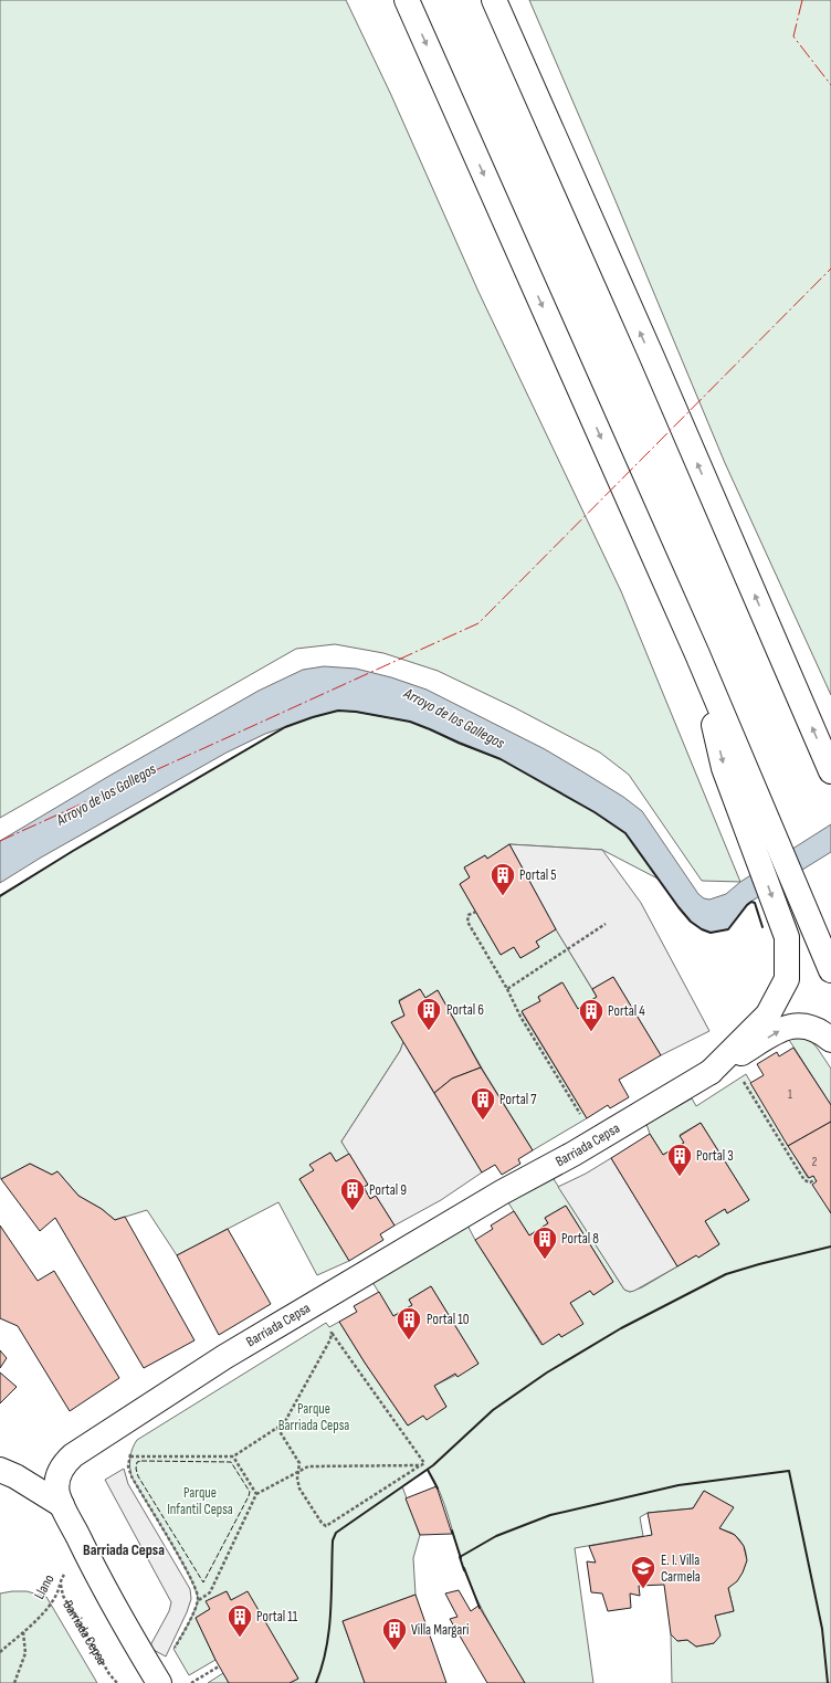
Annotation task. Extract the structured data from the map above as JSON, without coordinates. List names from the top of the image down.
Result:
{
  "streets": {
    "main road": ["Barriada Cepsa"],
    "path": ["Llano"]
  },
  "crossings": [
    ["Barriada Cepsa", "Llano"]
  ],
  "districts": ["Barriada Cepsa"],
  "water": ["Arroyo de los Gallegos"],
  "parks": ["Parque Barriada Cepsa", "Parque Infantil Cepsa"],
  "places": {
    "building": [
      "Portal 5",
      "Portal 6",
      "Portal 4",
      "Portal 7",
      "Portal 3",
      "Portal 9",
      "Portal 8",
      "Portal 10",
      "Portal 11",
      "Villa Margari"
    ],
    "school or university": ["E. I. Villa Carmela"]
  },
  "house_numbers": ["1", "2"]
}
